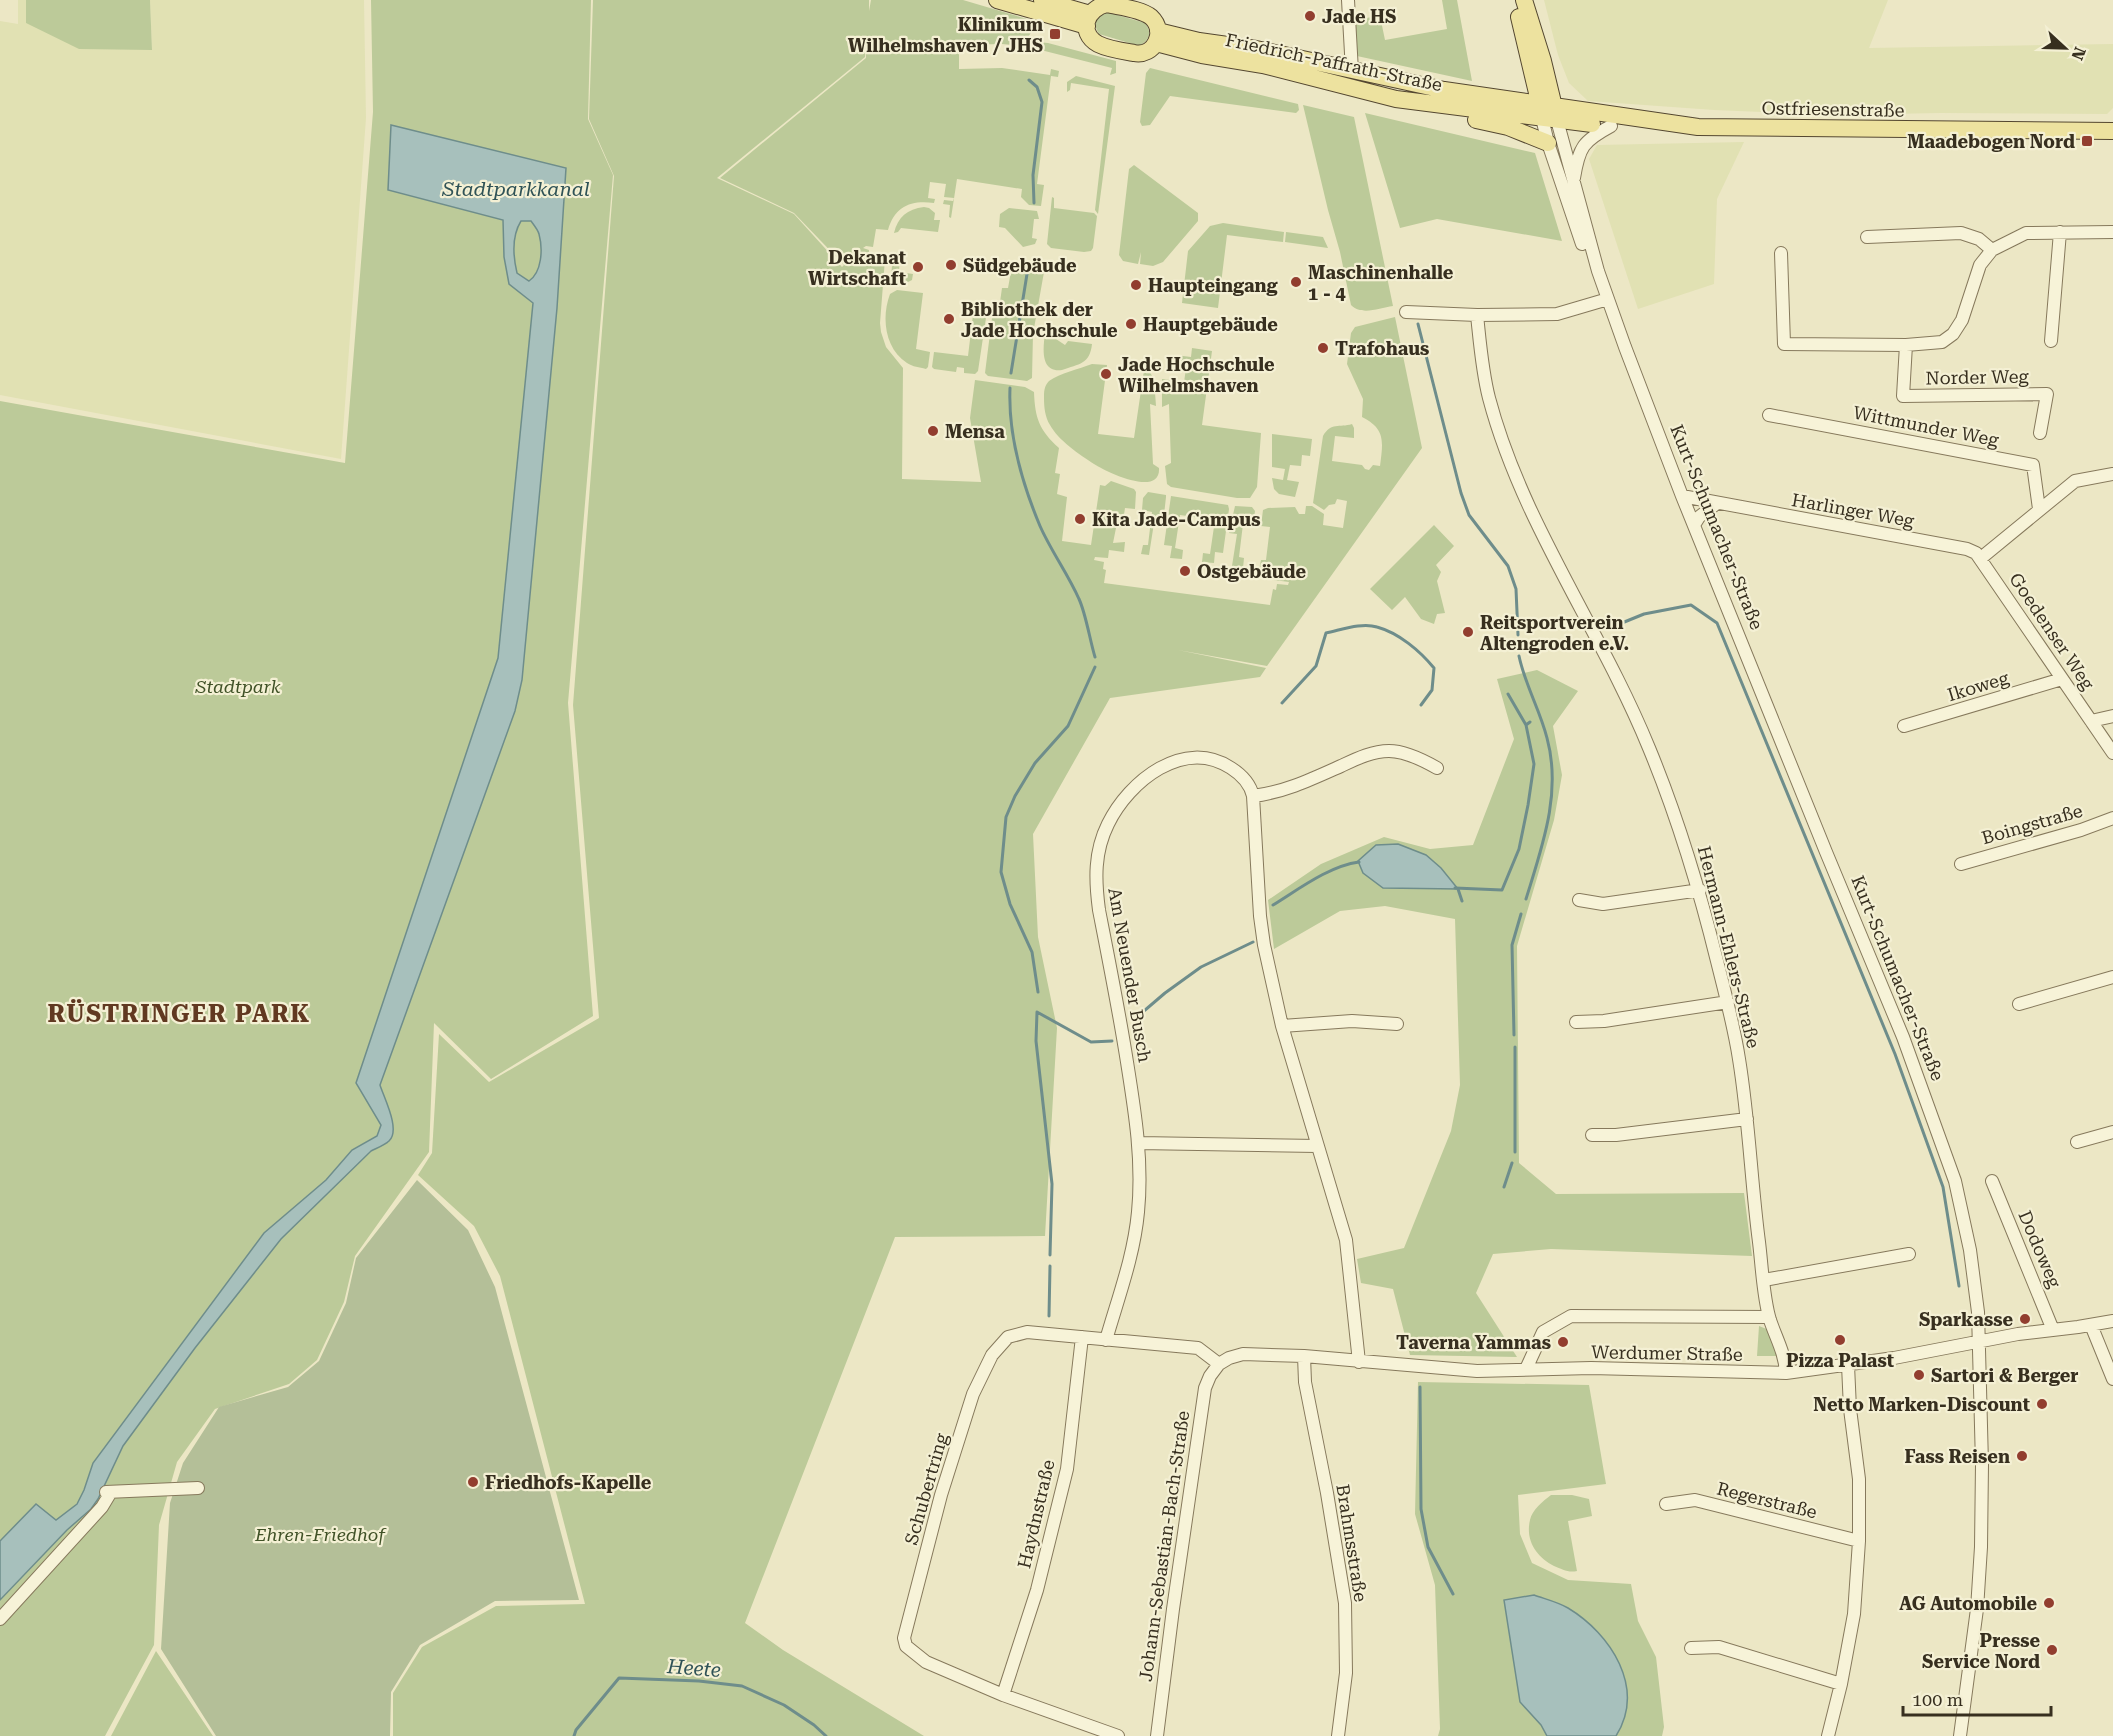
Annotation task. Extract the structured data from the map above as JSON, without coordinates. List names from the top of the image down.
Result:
{
  "streets": {
    "main road": ["Friedrich-Paffrath-Straße", "Ostfriesenstraße", "Kurt-Schumacher-Straße"],
    "street": [
      "Norder Weg",
      "Wittmunder Weg",
      "Harlinger Weg",
      "Goedenser Weg",
      "Ikoweg",
      "Boingstraße",
      "Hermann-Ehlers-Straße",
      "Am Neuender Busch",
      "Dodoweg",
      "Werdumer Straße",
      "Schubertring",
      "Regerstraße",
      "Haydnstraße",
      "Brahmsstraße",
      "Johann-Sebastian-Bach-Straße"
    ]
  },
  "crossings": [
    ["Friedrich-Paffrath-Straße", "Ostfriesenstraße"],
    ["Friedrich-Paffrath-Straße", "Kurt-Schumacher-Straße"],
    ["Ostfriesenstraße", "Kurt-Schumacher-Straße"],
    ["Harlinger Weg", "Kurt-Schumacher-Straße"],
    ["Harlinger Weg", "Goedenser Weg"],
    ["Kurt-Schumacher-Straße", "Werdumer Straße"],
    ["Goedenser Weg", "Ikoweg"],
    ["Hermann-Ehlers-Straße", "Werdumer Straße"],
    ["Am Neuender Busch", "Schubertring"],
    ["Dodoweg", "Werdumer Straße"],
    ["Werdumer Straße", "Schubertring"],
    ["Werdumer Straße", "Brahmsstraße"],
    ["Werdumer Straße", "Johann-Sebastian-Bach-Straße"],
    ["Schubertring", "Haydnstraße"],
    ["Schubertring", "Johann-Sebastian-Bach-Straße"]
  ],
  "districts": ["RÜSTRINGER PARK"],
  "water": ["Stadtparkkanal", "Heete"],
  "parks": ["Stadtpark", "Ehren-Friedhof"],
  "places": {
    "other": [
      "Jade HS",
      "Südgebäude",
      "Dekanat Wirtschaft",
      "Maschinenhalle 1 - 4",
      "Haupteingang",
      "Bibliothek der Jade Hochschule",
      "Hauptgebäude",
      "Trafohaus",
      "Jade Hochschule Wilhelmshaven",
      "Mensa",
      "Kita Jade-Campus",
      "Ostgebäude",
      "Reitsportverein Altengroden e.V.",
      "Sparkasse",
      "Pizza Palast",
      "Taverna Yammas",
      "Sartori & Berger",
      "Netto Marken-Discount",
      "Fass Reisen",
      "Friedhofs-Kapelle",
      "AG Automobile",
      "Presse Service Nord"
    ],
    "transit": ["Klinikum Wilhelmshaven / JHS", "Maadebogen Nord"]
  },
  "scale_bar": "100 m",
  "north": "right"
}
